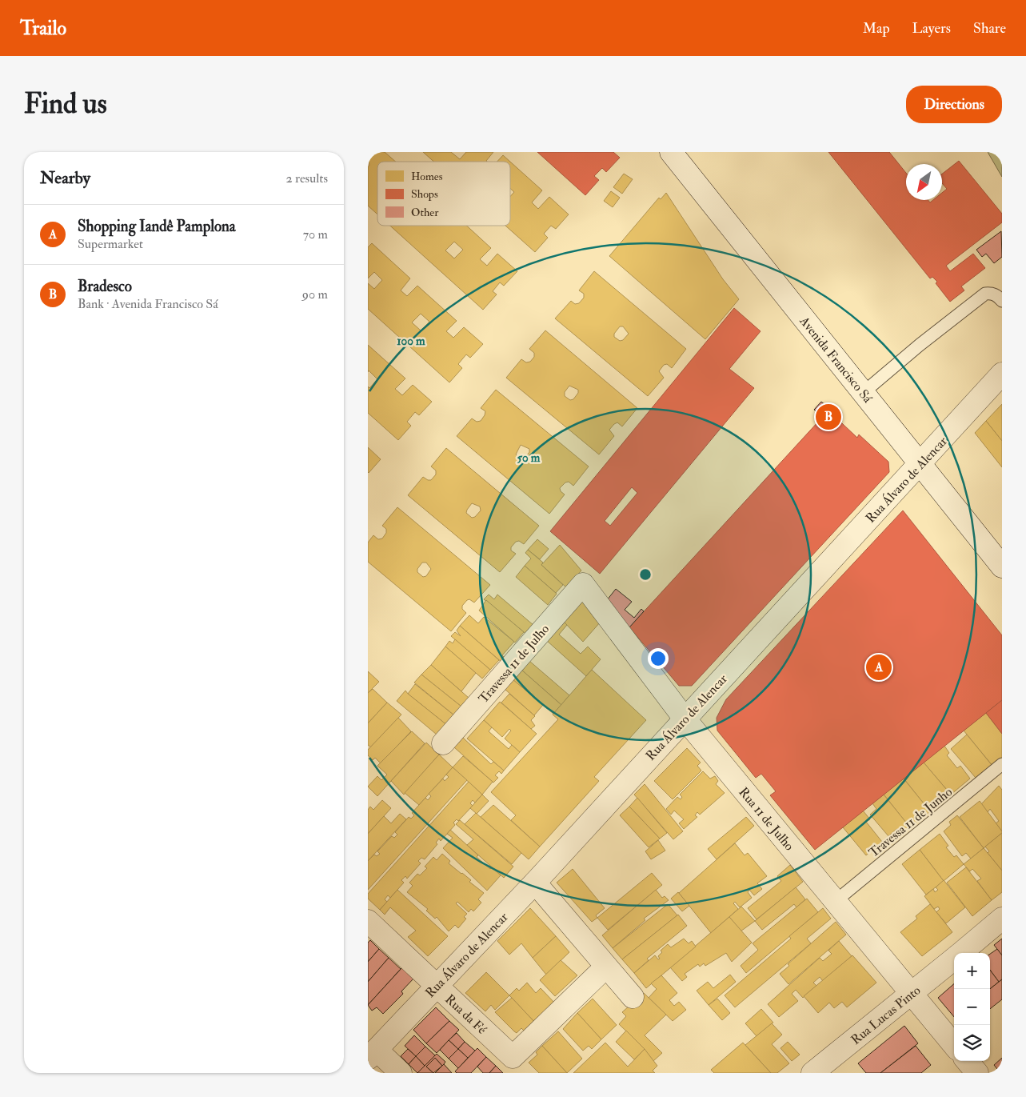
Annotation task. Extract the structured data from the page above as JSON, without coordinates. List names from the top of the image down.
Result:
{
  "streets": {
    "street": [
      "Avenida Francisco Sá",
      "Rua Álvaro de Alencar",
      "Travessa 11 de Julho",
      "Rua 11 de Julho",
      "Rua da Fé",
      "Rua Lucas Pinto"
    ],
    "lane": ["Travessa 11 de Junho"]
  },
  "crossings": [
    ["Avenida Francisco Sá", "Rua Álvaro de Alencar"],
    ["Rua Álvaro de Alencar", "Rua 11 de Julho"],
    ["Rua Álvaro de Alencar", "Rua da Fé"],
    ["Travessa 11 de Julho", "Rua 11 de Julho"],
    ["Rua 11 de Julho", "Travessa 11 de Junho"],
    ["Rua 11 de Julho", "Rua Lucas Pinto"]
  ],
  "legend": ["Homes", "Shops", "Other"],
  "north": "bottom left",
  "page": {
    "header": "Trailo",
    "nav": ["Map", "Layers", "Share"],
    "buttons": "Directions",
    "title": "Find us",
    "heading": ["Nearby", "2 results"],
    "list": [
      {
        "mark": "A",
        "name": "Shopping Iandê Pamplona",
        "note": "Supermarket",
        "value": "70 m"
      },
      {
        "mark": "B",
        "name": "Bradesco",
        "note": "Bank · Avenida Francisco Sá",
        "value": "90 m"
      }
    ],
    "pins": ["B", "A"],
    "map_buttons": ["+", "−"]
  },
  "rings": ["100 m", "50 m"]
}
